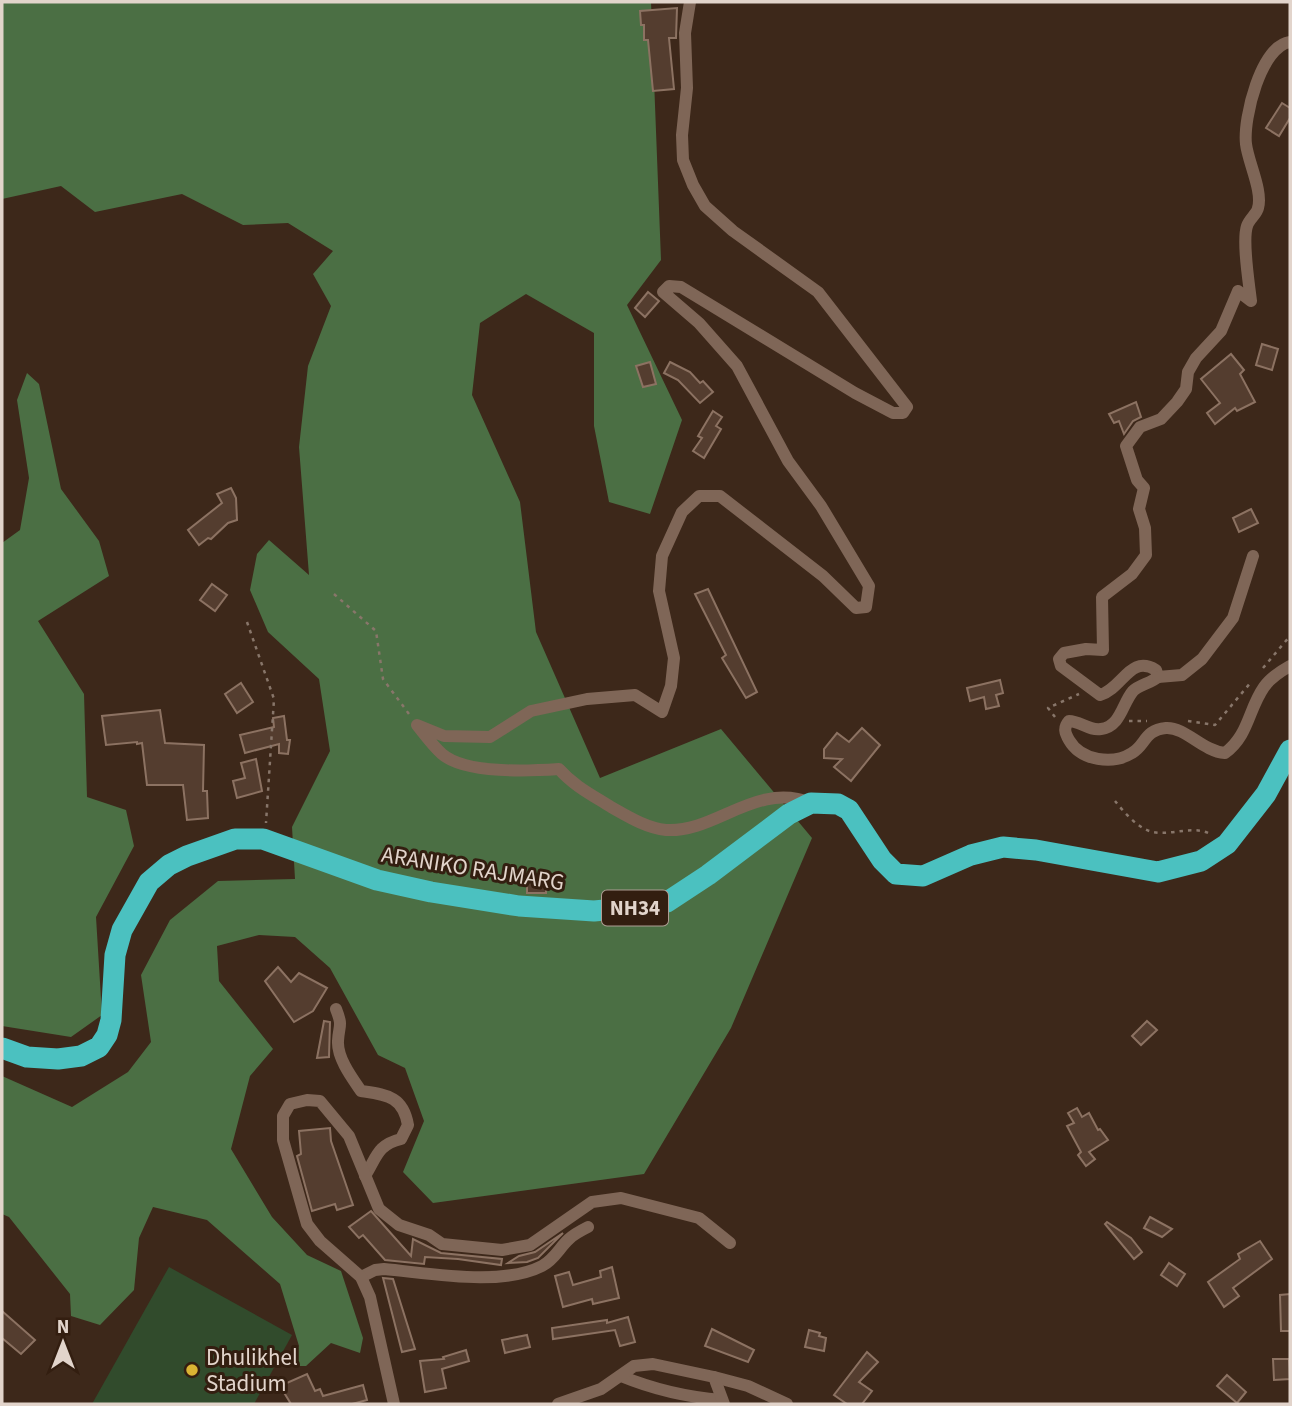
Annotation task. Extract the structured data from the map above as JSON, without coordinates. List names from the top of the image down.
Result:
{
  "streets": {
    "highway": ["ARANIKO RAJMARG", "NH34"]
  },
  "places": ["Dhulikhel Stadium"],
  "north": "top"
}
